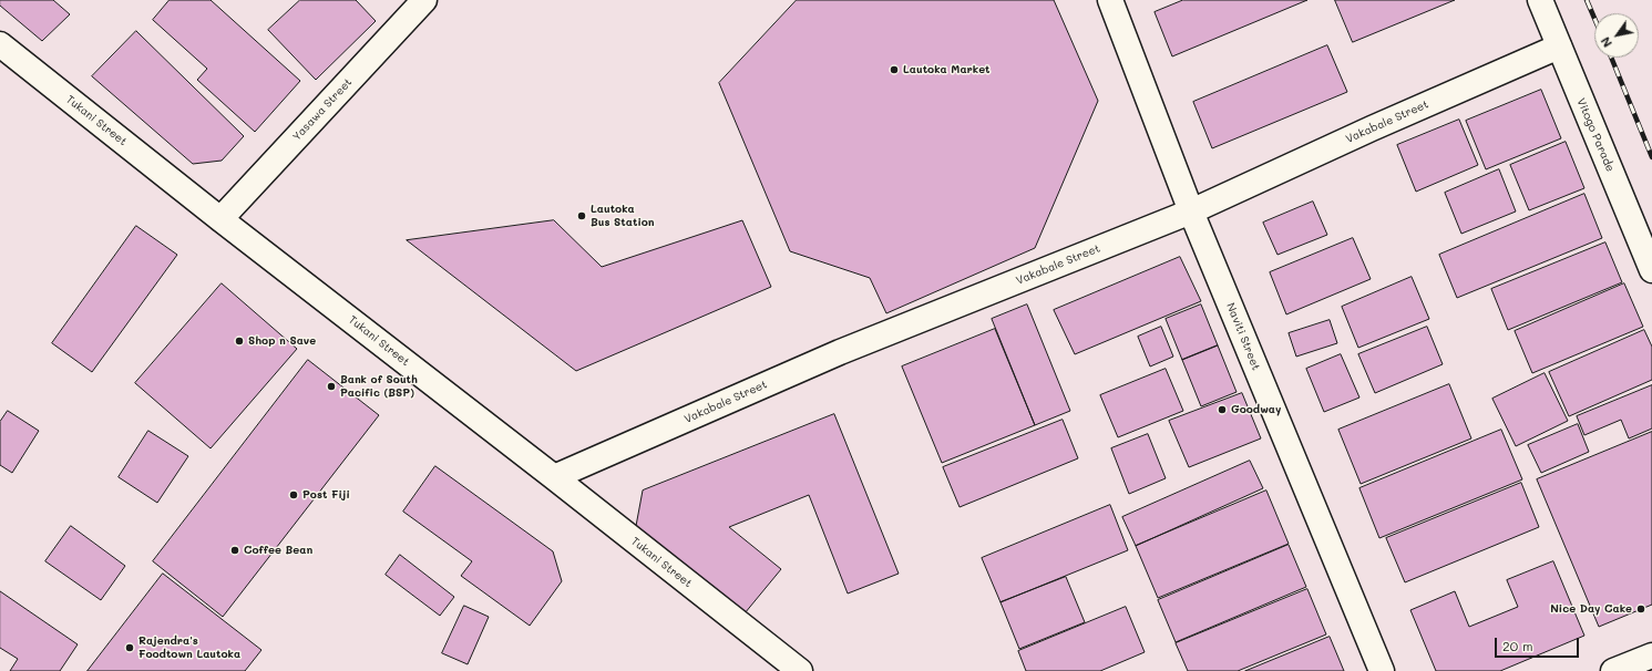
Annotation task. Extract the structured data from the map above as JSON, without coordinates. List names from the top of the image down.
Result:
{
  "streets": {
    "street": [
      "Yasawa Street",
      "Tukani Street",
      "Vakabale Street",
      "Vitogo Parade",
      "Naviti Street"
    ]
  },
  "crossings": [
    ["Yasawa Street", "Tukani Street"],
    ["Tukani Street", "Vakabale Street"],
    ["Vakabale Street", "Vitogo Parade"],
    ["Vakabale Street", "Naviti Street"]
  ],
  "places": [
    "Lautoka Market",
    "Lautoka Bus Station",
    "Shop n Save",
    "Bank of South Pacific (BSP)",
    "Goodway",
    "Post Fiji",
    "Coffee Bean",
    "Nice Day Cake",
    "Rajendra's Foodtown Lautoka"
  ],
  "scale_bar": "20 m",
  "north": "bottom left"
}
